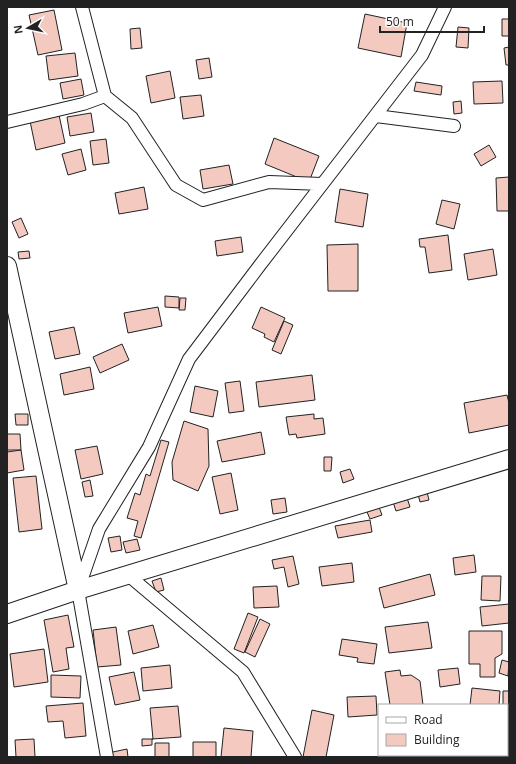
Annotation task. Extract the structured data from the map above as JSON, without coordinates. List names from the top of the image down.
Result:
{
  "legend": ["Road", "Building"],
  "scale_bar": "50 m",
  "north": "left"
}
